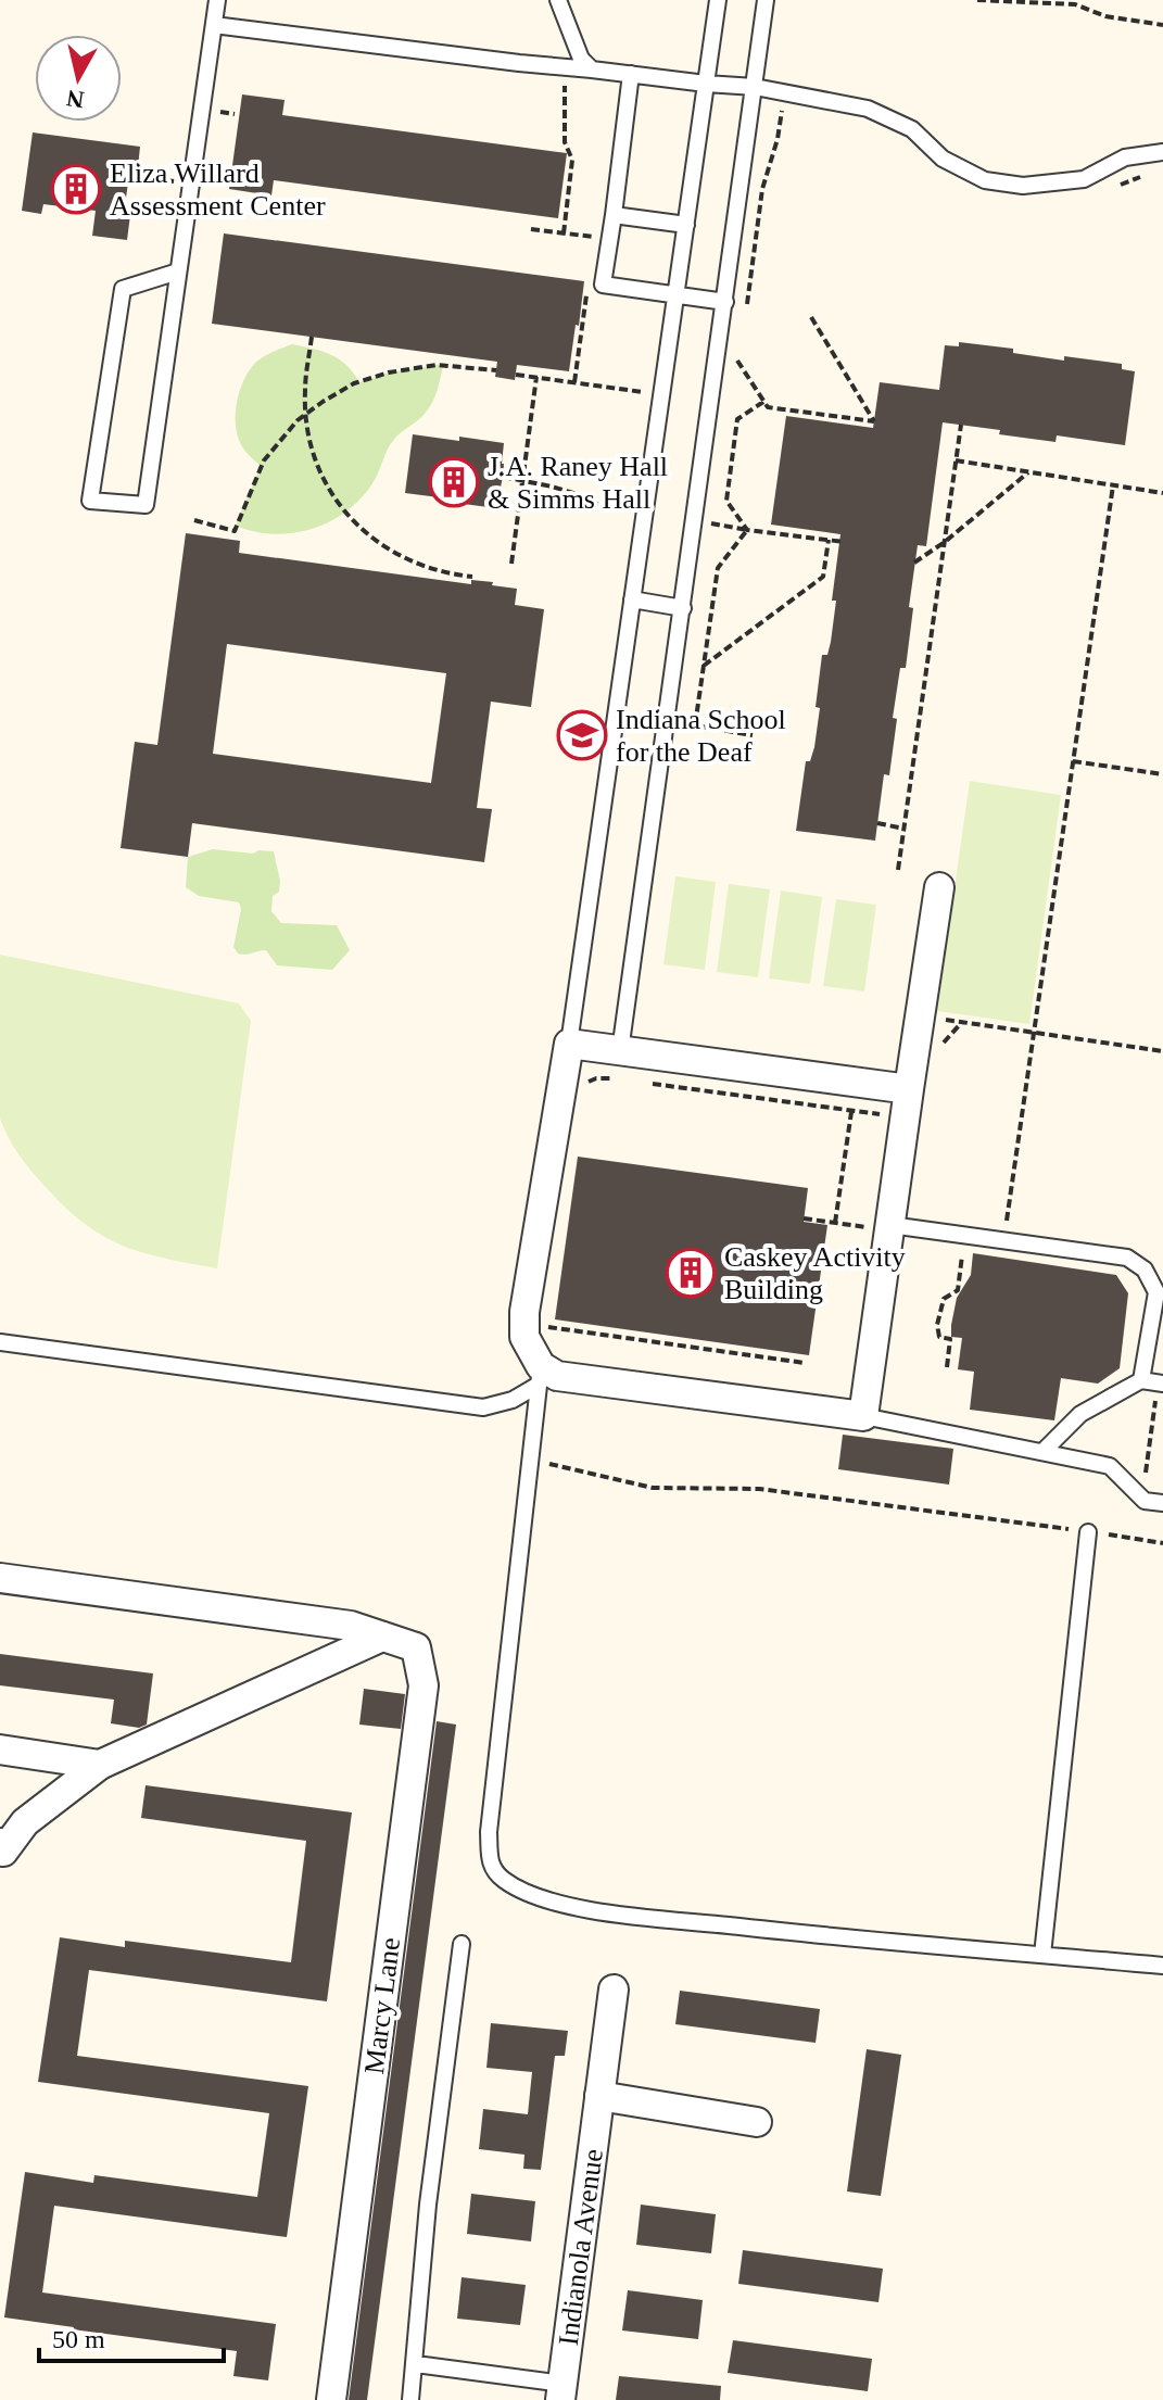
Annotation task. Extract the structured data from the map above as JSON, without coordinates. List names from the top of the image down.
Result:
{
  "streets": {
    "street": ["Marcy Lane", "Indianola Avenue"]
  },
  "places": {
    "building": ["Eliza Willard Assessment Center", "J.A. Raney Hall & Simms Hall", "Caskey Activity Building"],
    "school or university": ["Indiana School for the Deaf"]
  },
  "scale_bar": "50 m",
  "north": "bottom"
}
